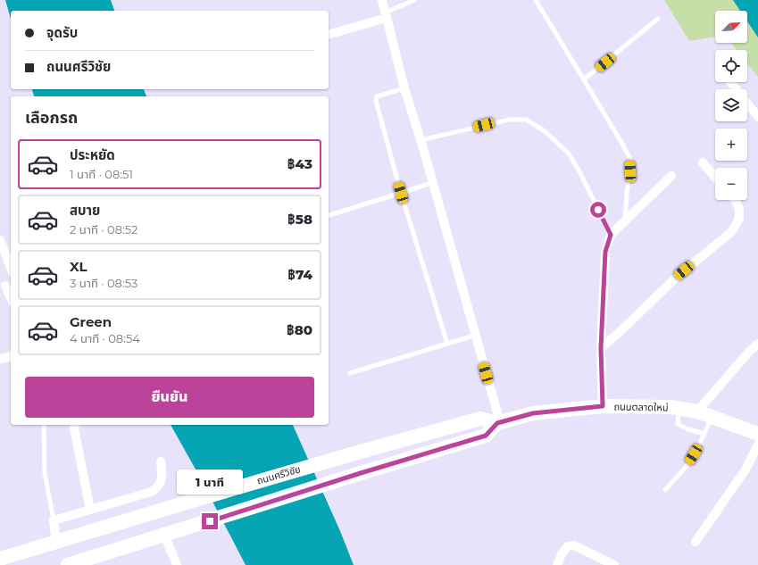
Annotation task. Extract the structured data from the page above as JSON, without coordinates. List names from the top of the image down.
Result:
{
  "streets": {
    "main road": ["ถนนตลาดใหม่", "ถนนศรีวิชัย"]
  },
  "crossings": [
    ["ถนนตลาดใหม่", "ถนนศรีวิชัย"]
  ],
  "north": "top right",
  "page": {
    "map_buttons": ["+", "−"],
    "banner": ["จุดรับ", "ถนนศรีวิชัย"],
    "heading": "เลือกรถ",
    "list": [
      {
        "name": "ประหยัด",
        "note": "1 นาที · 08:51",
        "value": "฿43"
      },
      {
        "name": "สบาย",
        "note": "2 นาที · 08:52",
        "value": "฿58"
      },
      {
        "name": "XL",
        "note": "3 นาที · 08:53",
        "value": "฿74"
      },
      {
        "name": "Green",
        "note": "4 นาที · 08:54",
        "value": "฿80"
      }
    ],
    "buttons": "ยืนยัน",
    "bubble": "1 นาที"
  }
}
